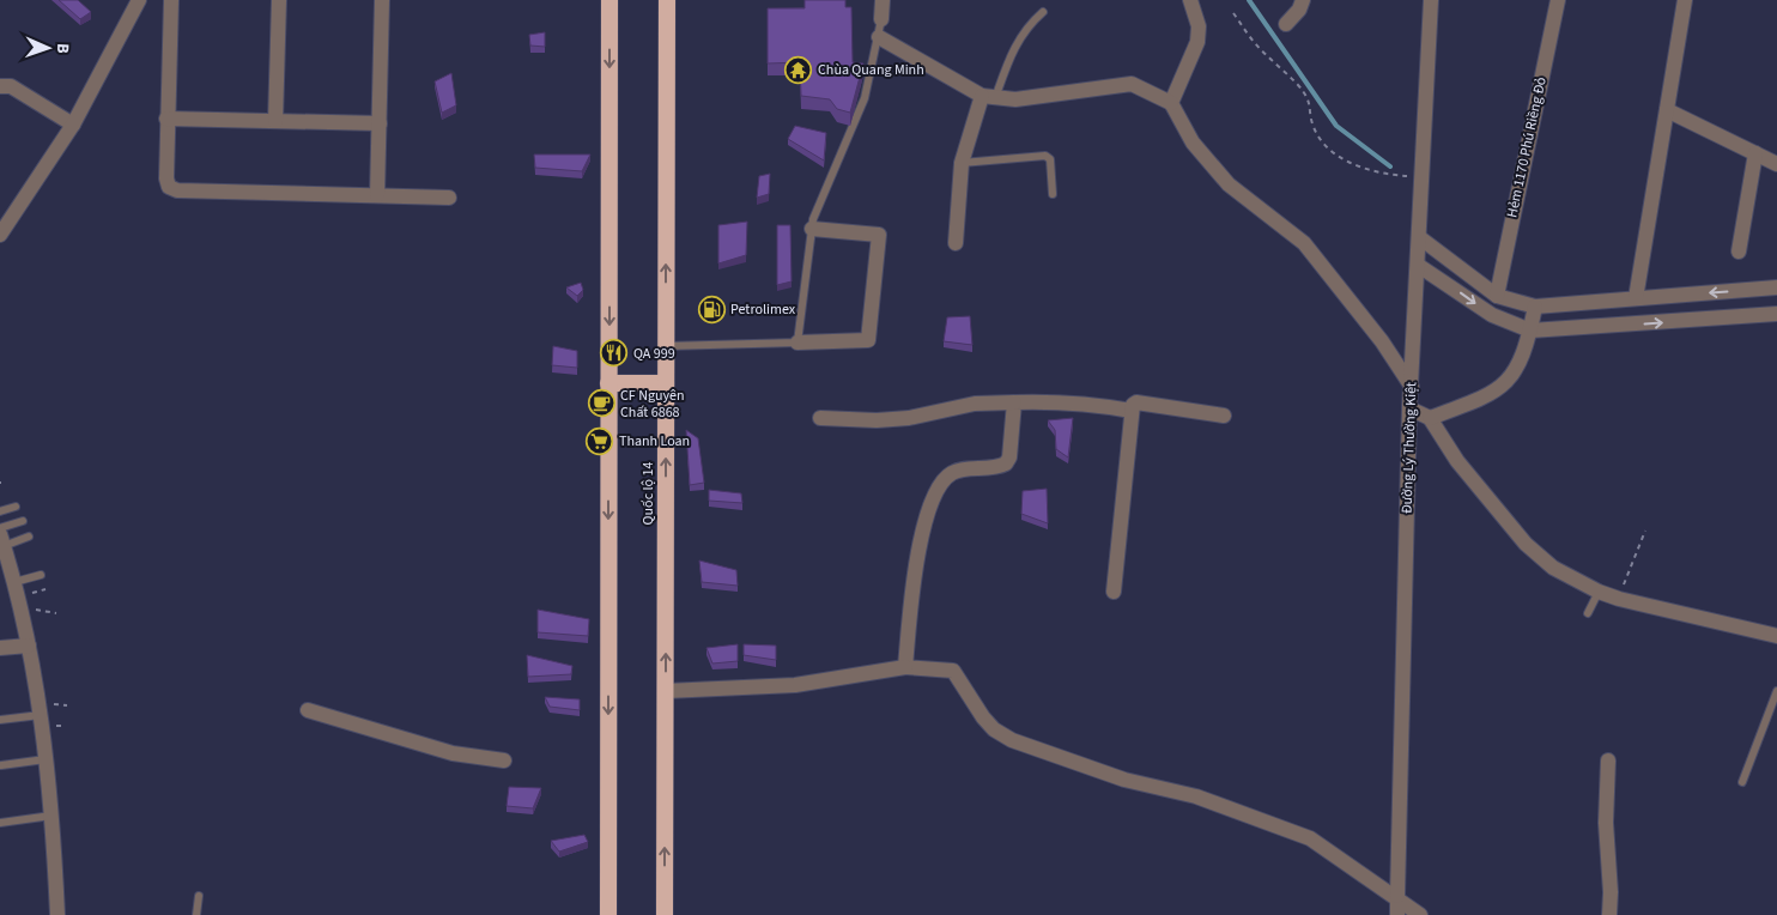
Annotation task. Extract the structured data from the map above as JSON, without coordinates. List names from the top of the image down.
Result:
{
  "streets": {
    "highway": ["Quốc lộ 14"],
    "street": ["Hẻm 1170 Phú Riềng Đỏ", "Đường Lý Thường Kiệt"]
  },
  "places": {
    "temple": ["Chùa Quang Minh"],
    "fuel station": ["Petrolimex"],
    "restaurant": ["QA 999"],
    "cafe": ["CF Nguyên Chất 6868"],
    "supermarket": ["Thanh Loan"]
  },
  "north": "right"
}
